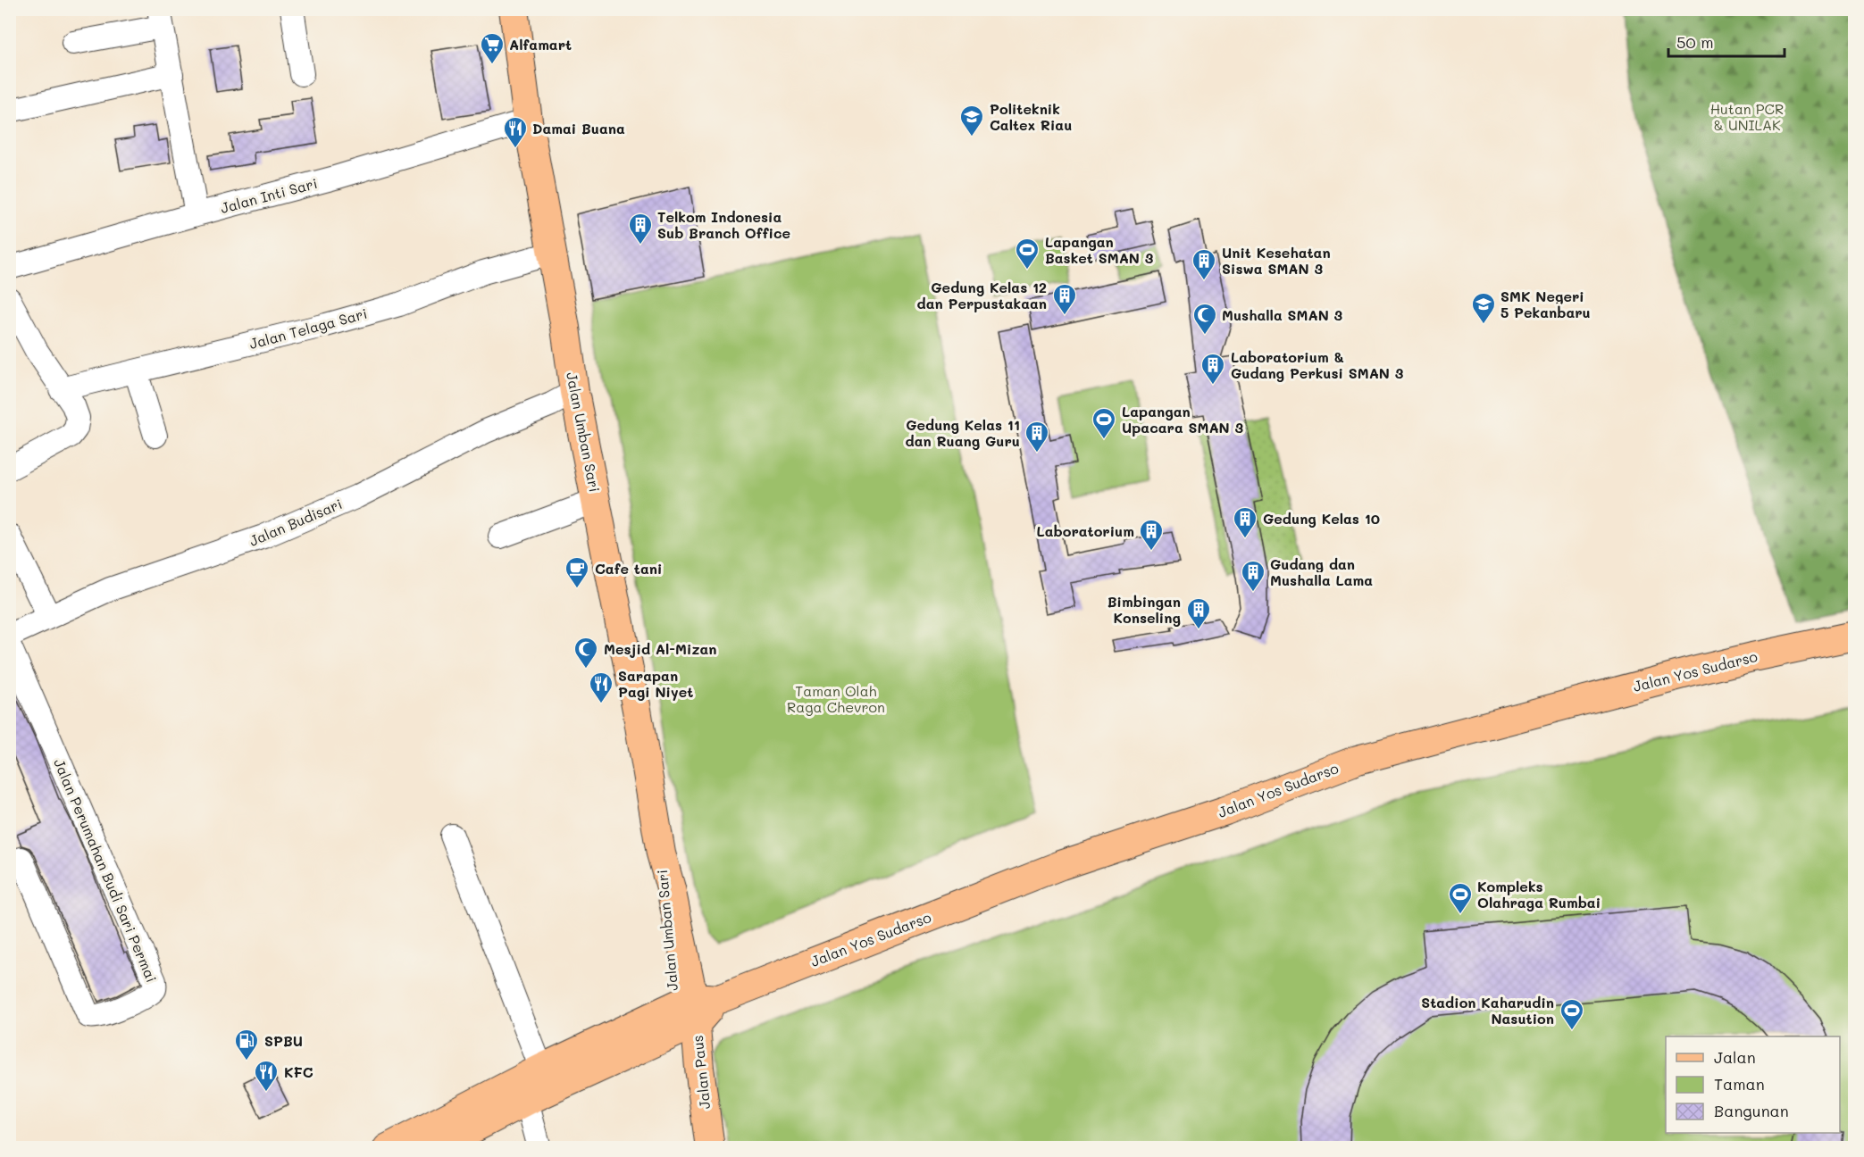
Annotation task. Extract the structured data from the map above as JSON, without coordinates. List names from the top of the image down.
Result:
{
  "streets": {
    "main road": ["Jalan Umban Sari", "Jalan Yos Sudarso", "Jalan Paus"],
    "street": [
      "Jalan Inti Sari",
      "Jalan Telaga Sari",
      "Jalan Budisari",
      "Jalan Perumahan Budi Sari Permai"
    ]
  },
  "crossings": [
    ["Jalan Inti Sari", "Jalan Umban Sari"],
    ["Jalan Telaga Sari", "Jalan Umban Sari"],
    ["Jalan Umban Sari", "Jalan Budisari"],
    ["Jalan Umban Sari", "Jalan Yos Sudarso"],
    ["Jalan Umban Sari", "Jalan Paus"],
    ["Jalan Yos Sudarso", "Jalan Paus"]
  ],
  "parks": ["Hutan PCR & UNILAK", "Taman Olah Raga Chevron"],
  "places": {
    "supermarket": ["Alfamart"],
    "school or university": ["Politeknik Caltex Riau", "SMK Negeri 5 Pekanbaru"],
    "restaurant": ["Damai Buana", "Sarapan Pagi Niyet", "KFC"],
    "building": [
      "Telkom Indonesia Sub Branch Office",
      "Unit Kesehatan Siswa SMAN 3",
      "Gedung Kelas 12 dan Perpustakaan",
      "Laboratorium & Gudang Perkusi SMAN 3",
      "Gedung Kelas 11 dan Ruang Guru",
      "Gedung Kelas 10",
      "Laboratorium",
      "Gudang dan Mushalla Lama",
      "Bimbingan Konseling"
    ],
    "sports": [
      "Lapangan Basket SMAN 3",
      "Lapangan Upacara SMAN 3",
      "Kompleks Olahraga Rumbai",
      "Stadion Kaharudin Nasution"
    ],
    "mosque": ["Mushalla SMAN 3", "Mesjid Al-Mizan"],
    "cafe": ["Cafe tani"],
    "fuel station": ["SPBU"]
  },
  "legend": ["Jalan", "Taman", "Bangunan"],
  "scale_bar": "50 m"
}
